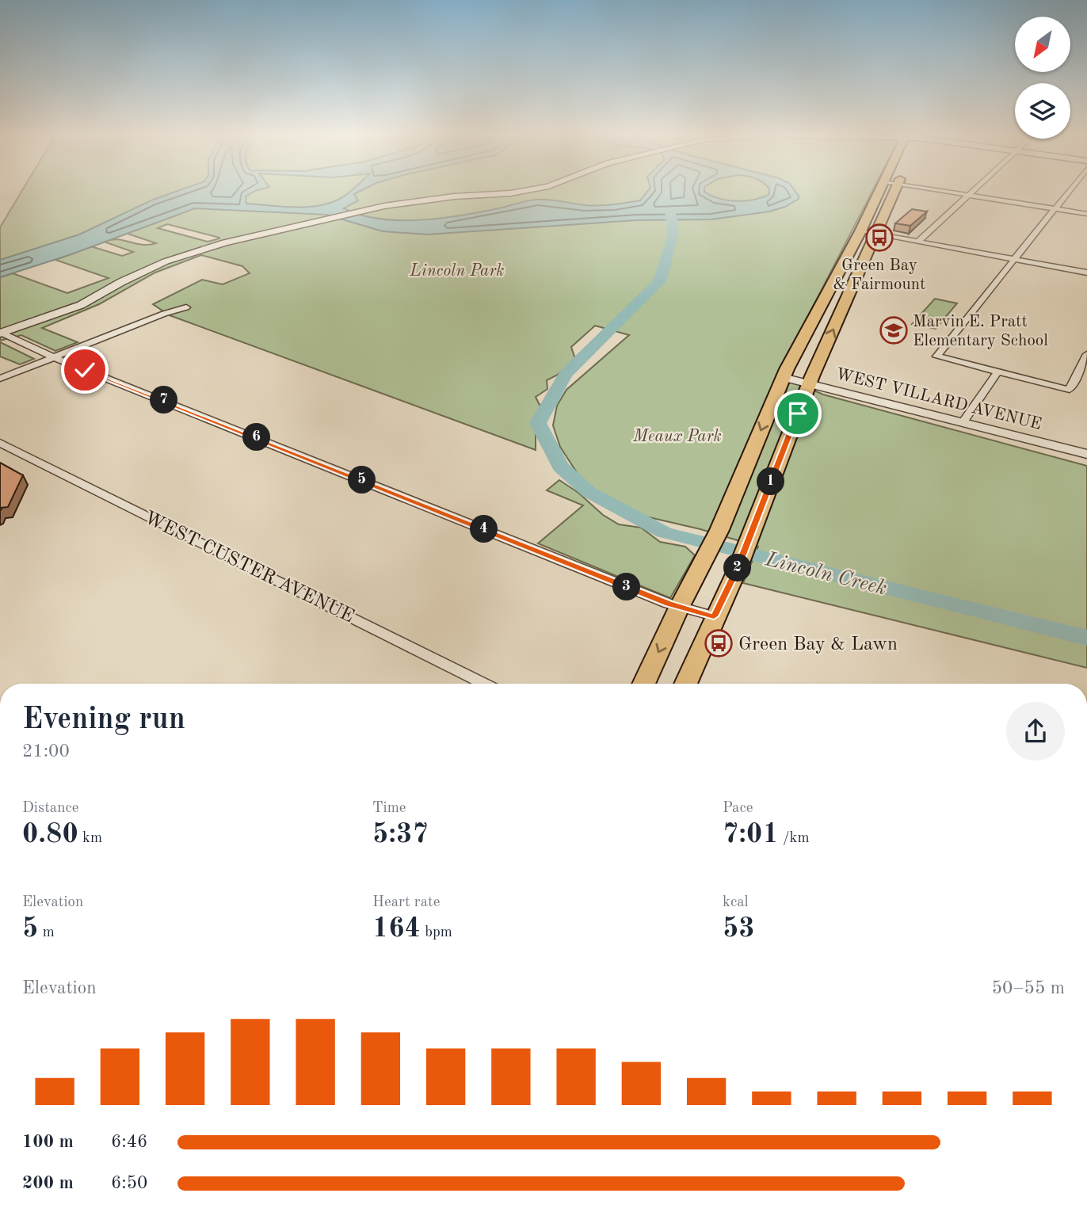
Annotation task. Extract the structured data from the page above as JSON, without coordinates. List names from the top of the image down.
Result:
{
  "streets": {
    "street": ["WEST VILLARD AVENUE", "WEST CUSTER AVENUE"]
  },
  "water": ["Lincoln Creek"],
  "parks": ["Lincoln Park", "Meaux Park"],
  "places": {
    "bus stop": ["Green Bay & Fairmount", "Green Bay & Lawn"],
    "school or university": ["Marvin E. Pratt Elementary School"]
  },
  "north": "bottom left",
  "page": {
    "pins": [
      "7",
      "6",
      "5",
      "1",
      "4",
      "2",
      "3"
    ],
    "heading": ["Evening run", "21:00"],
    "stats": [
      ["Distance", "0.80 km"],
      ["Time", "5:37"],
      ["Pace", "7:01 /km"],
      ["Elevation", "5 m"],
      ["Heart rate", "164 bpm"],
      ["kcal", "53"]
    ],
    "chart": ["Elevation", "50–55 m"],
    "list": [
      {
        "name": "100 m",
        "note": "6:46"
      },
      {
        "name": "200 m",
        "note": "6:50"
      }
    ]
  }
}
